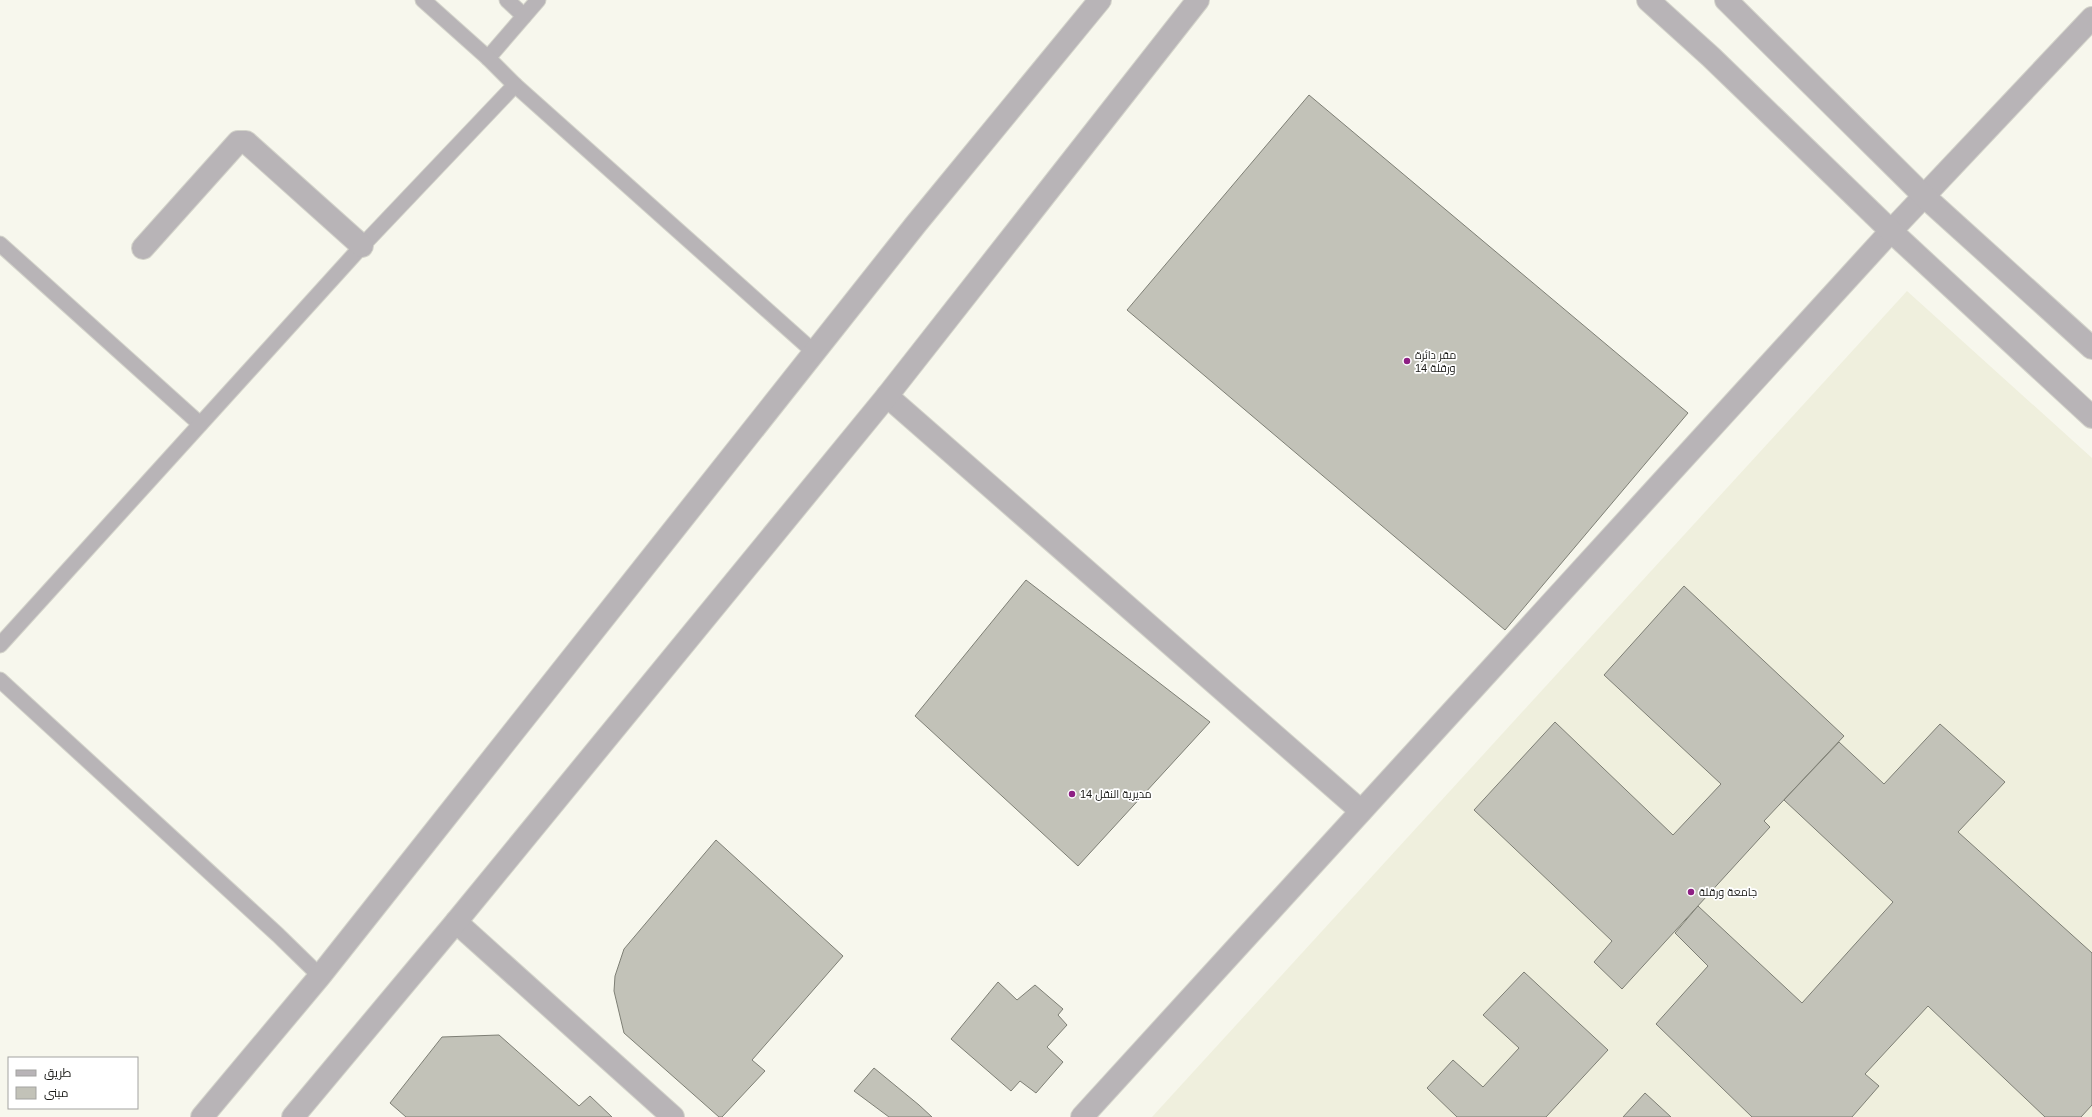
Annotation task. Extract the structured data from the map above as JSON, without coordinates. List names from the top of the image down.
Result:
{
  "places": ["مقر دائرة ورقلة 14", "مديرية النقل 14", "جامعة ورقلة"],
  "legend": ["طريق", "مبنى"]
}
